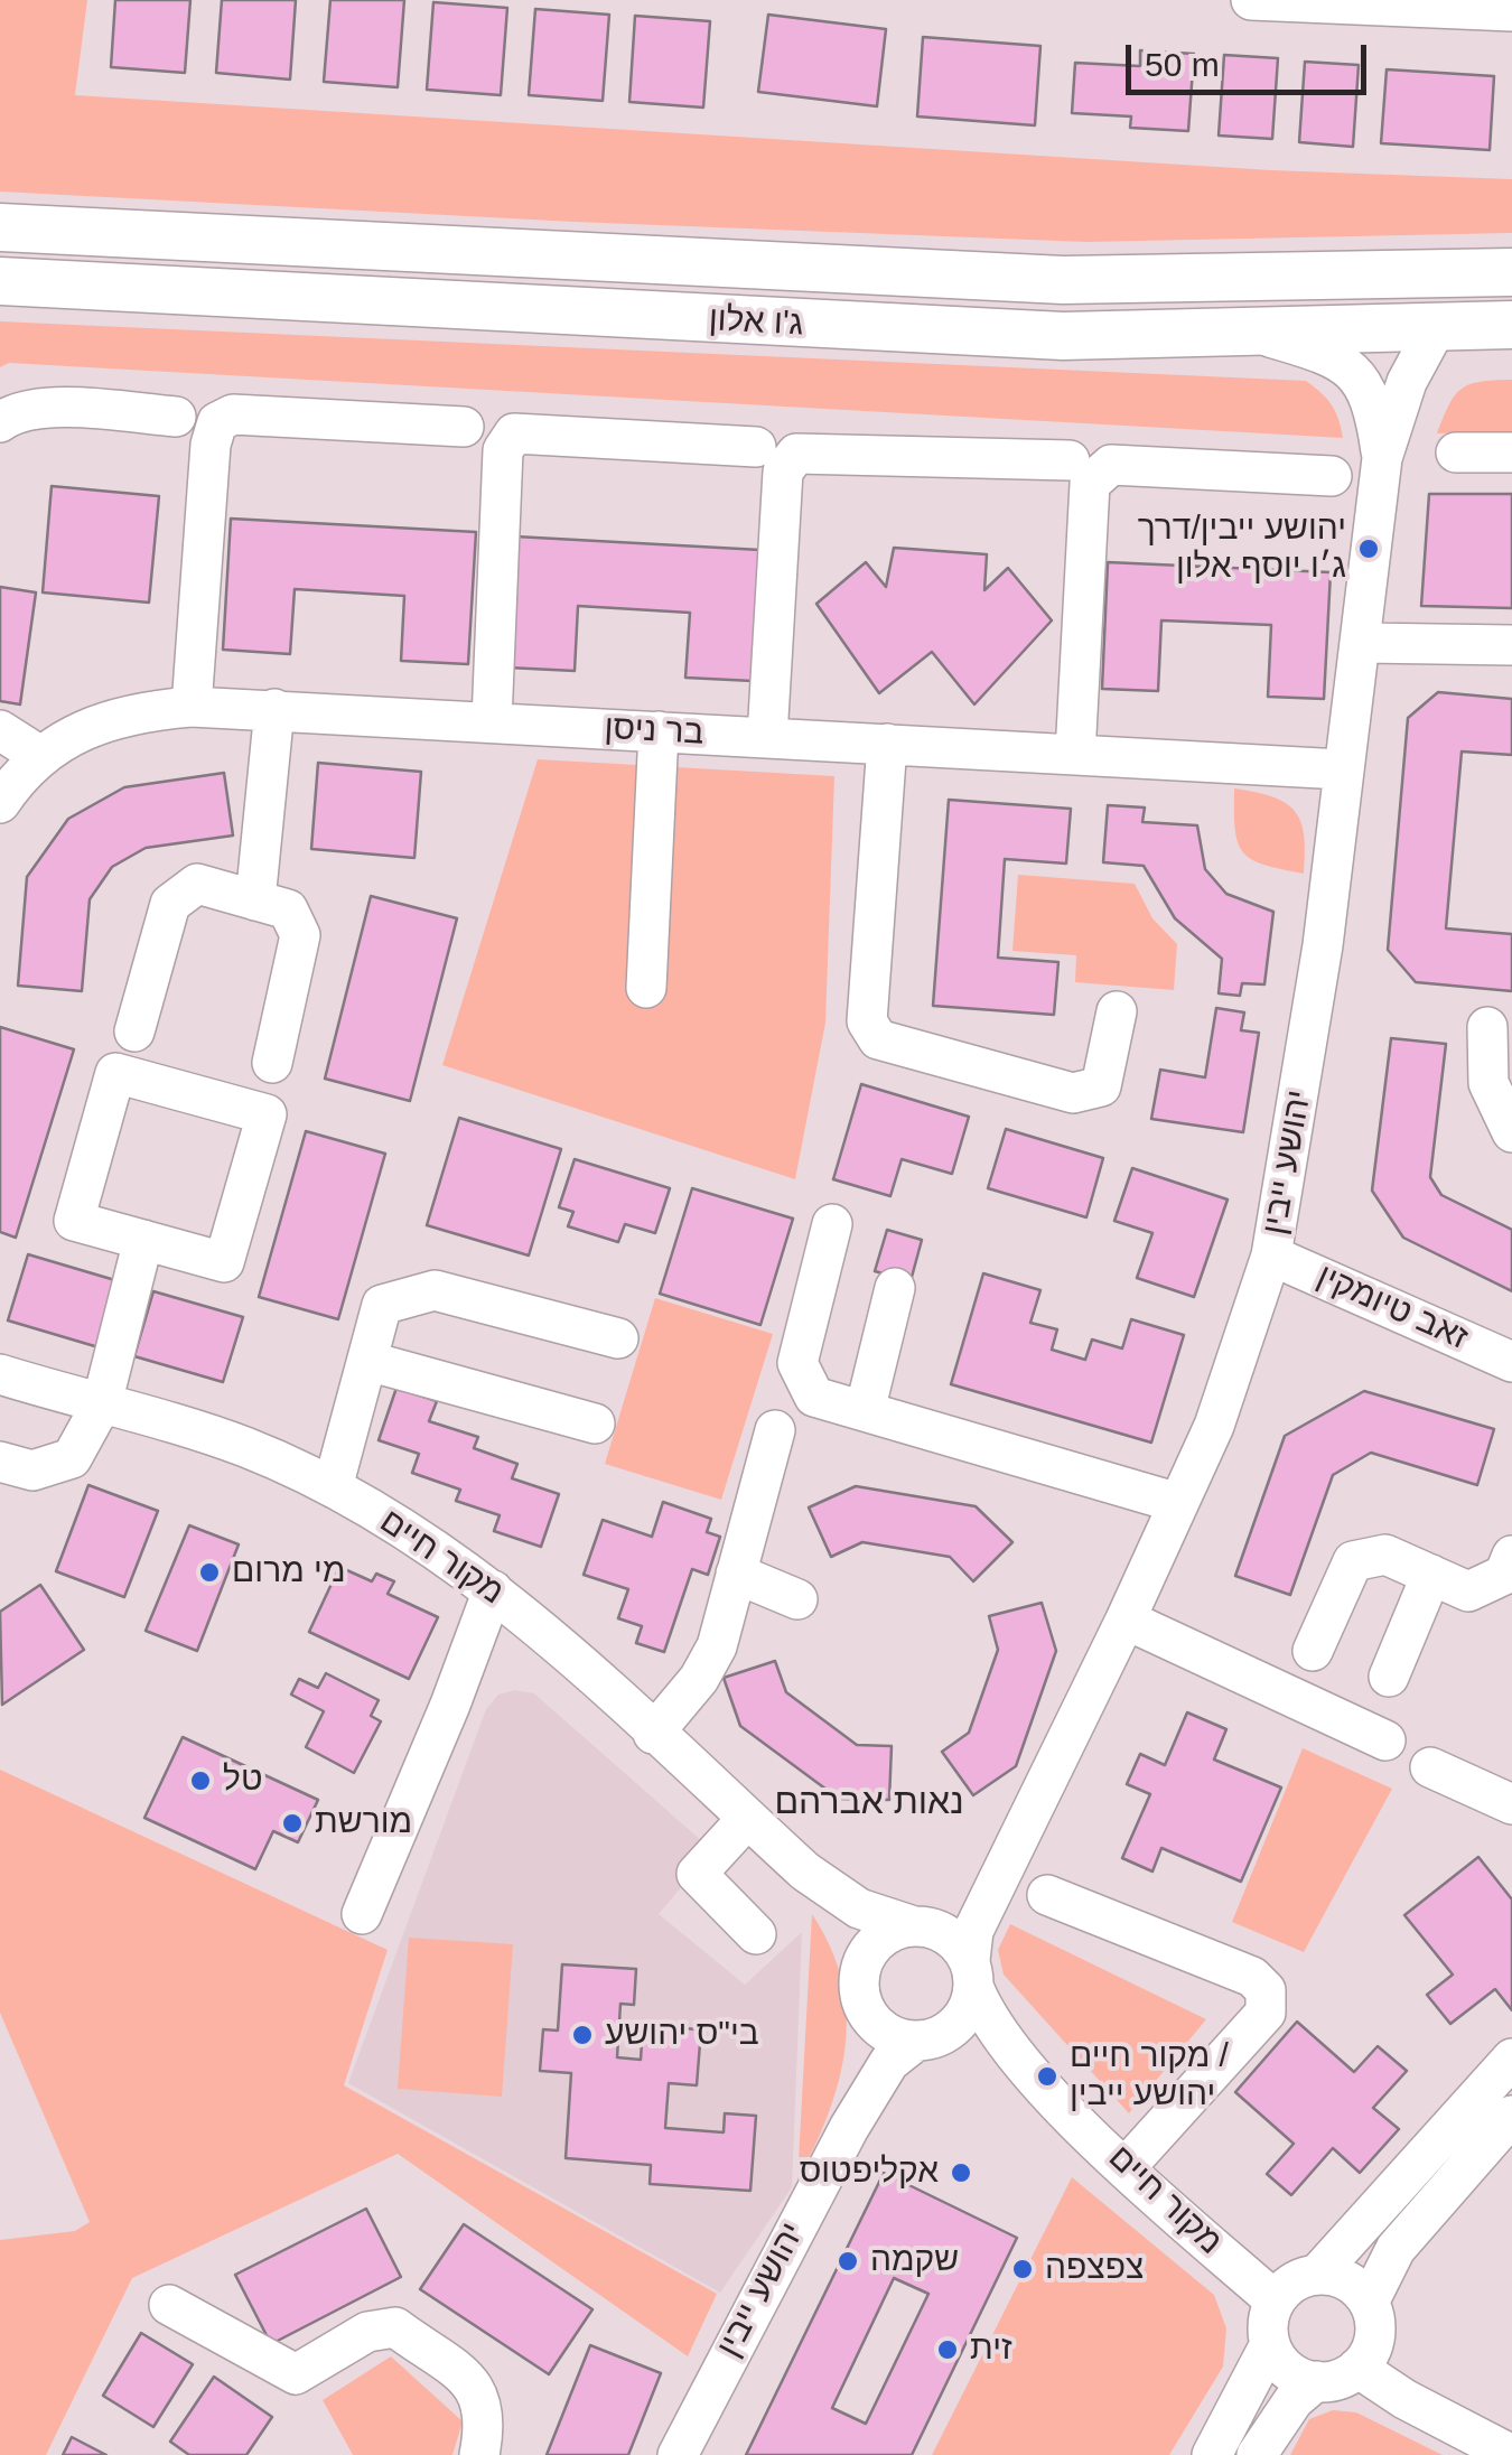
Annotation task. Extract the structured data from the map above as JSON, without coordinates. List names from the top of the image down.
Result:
{
  "streets": {
    "main road": ["ג'ו אלון"],
    "street": [
      "בר ניסן",
      "יהושע ייבין",
      "זאב טיומקין",
      "מקור חיים"
    ]
  },
  "crossings": [
    ["ג'ו אלון", "יהושע ייבין"],
    ["בר ניסן", "יהושע ייבין"],
    ["יהושע ייבין", "זאב טיומקין"],
    ["יהושע ייבין", "מקור חיים"]
  ],
  "districts": ["נאות אברהם"],
  "places": [
    "יהושע ייבין/דרך ג׳ו יוסף אלון",
    "מי מרום",
    "טל",
    "מורשת",
    "בי\"ס יהושע",
    "מקור חיים / יהושע ייבין",
    "אקליפטוס",
    "שקמה",
    "צפצפה",
    "זית"
  ],
  "scale_bar": "50 m"
}
